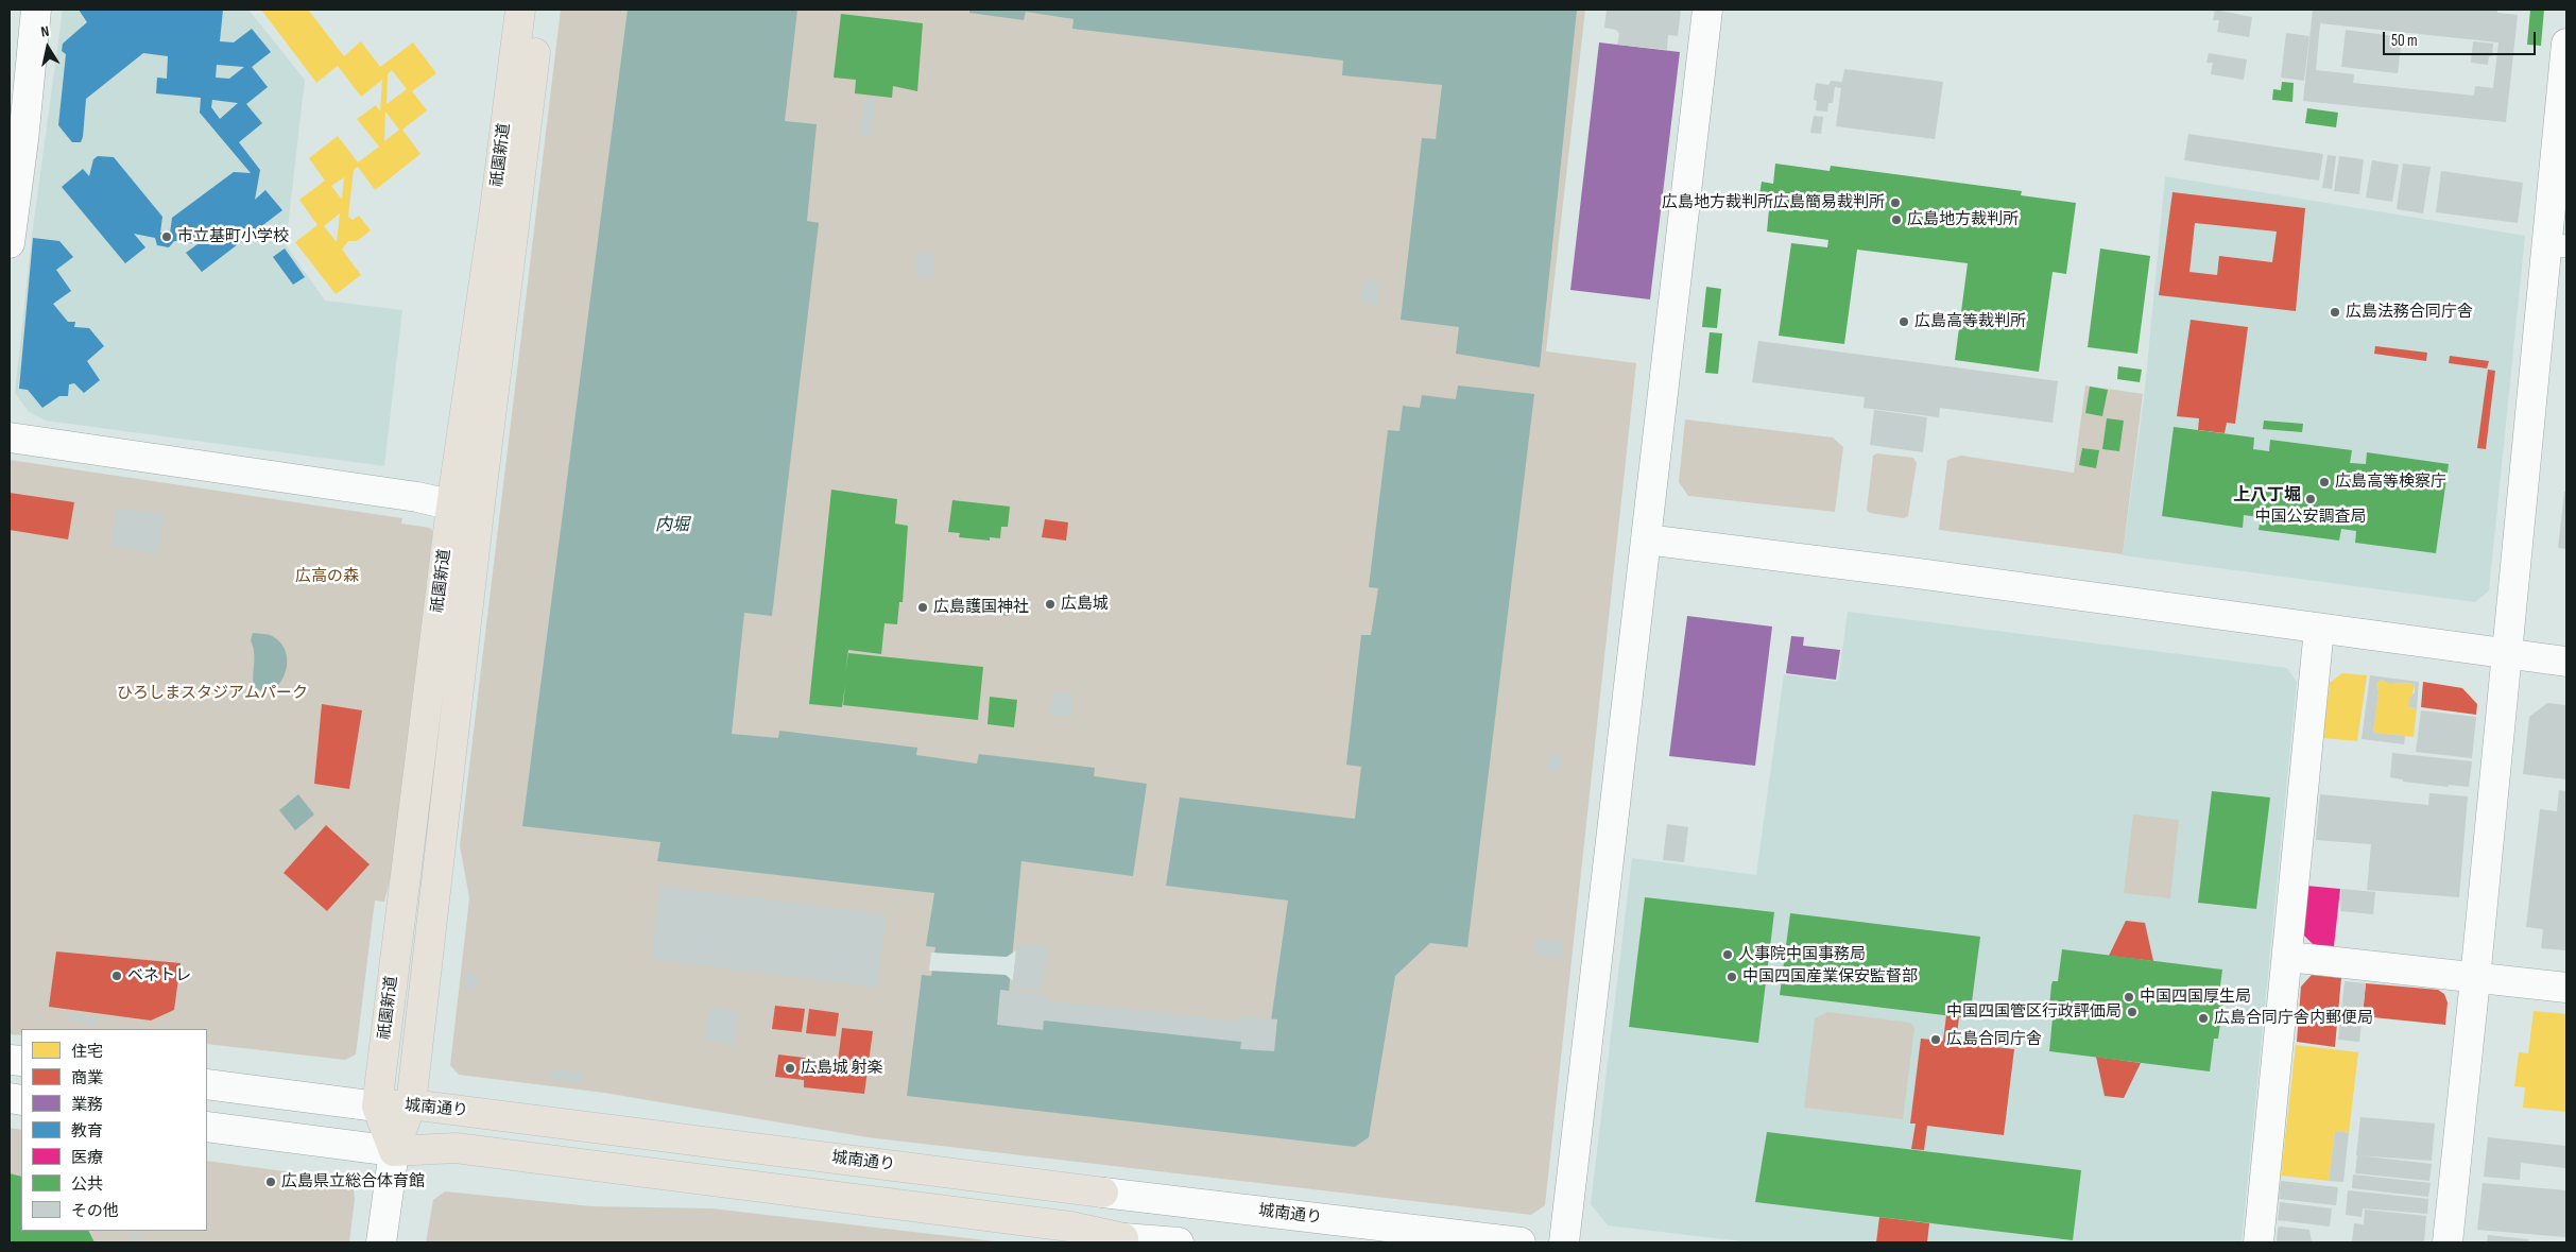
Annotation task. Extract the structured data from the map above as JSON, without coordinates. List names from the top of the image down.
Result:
{
  "streets": {
    "highway": ["祇園新道", "城南通り"]
  },
  "crossings": [
    ["祇園新道", "城南通り"]
  ],
  "districts": ["上八丁堀"],
  "water": ["内堀"],
  "parks": ["広高の森", "ひろしまスタジアムパーク"],
  "places": [
    "広島地方裁判所広島簡易裁判所",
    "広島地方裁判所",
    "市立基町小学校",
    "広島法務合同庁舎",
    "広島高等裁判所",
    "広島高等検察庁",
    "中国公安調査局",
    "広島城",
    "広島護国神社",
    "人事院中国事務局",
    "ベネトレ",
    "中国四国産業保安監督部",
    "中国四国厚生局",
    "中国四国管区行政評価局",
    "広島合同庁舎内郵便局",
    "広島合同庁舎",
    "広島城 射楽",
    "広島県立総合体育館"
  ],
  "legend": [
    "住宅",
    "商業",
    "業務",
    "教育",
    "医療",
    "公共",
    "その他"
  ],
  "scale_bar": "50 m",
  "north": "top"
}
